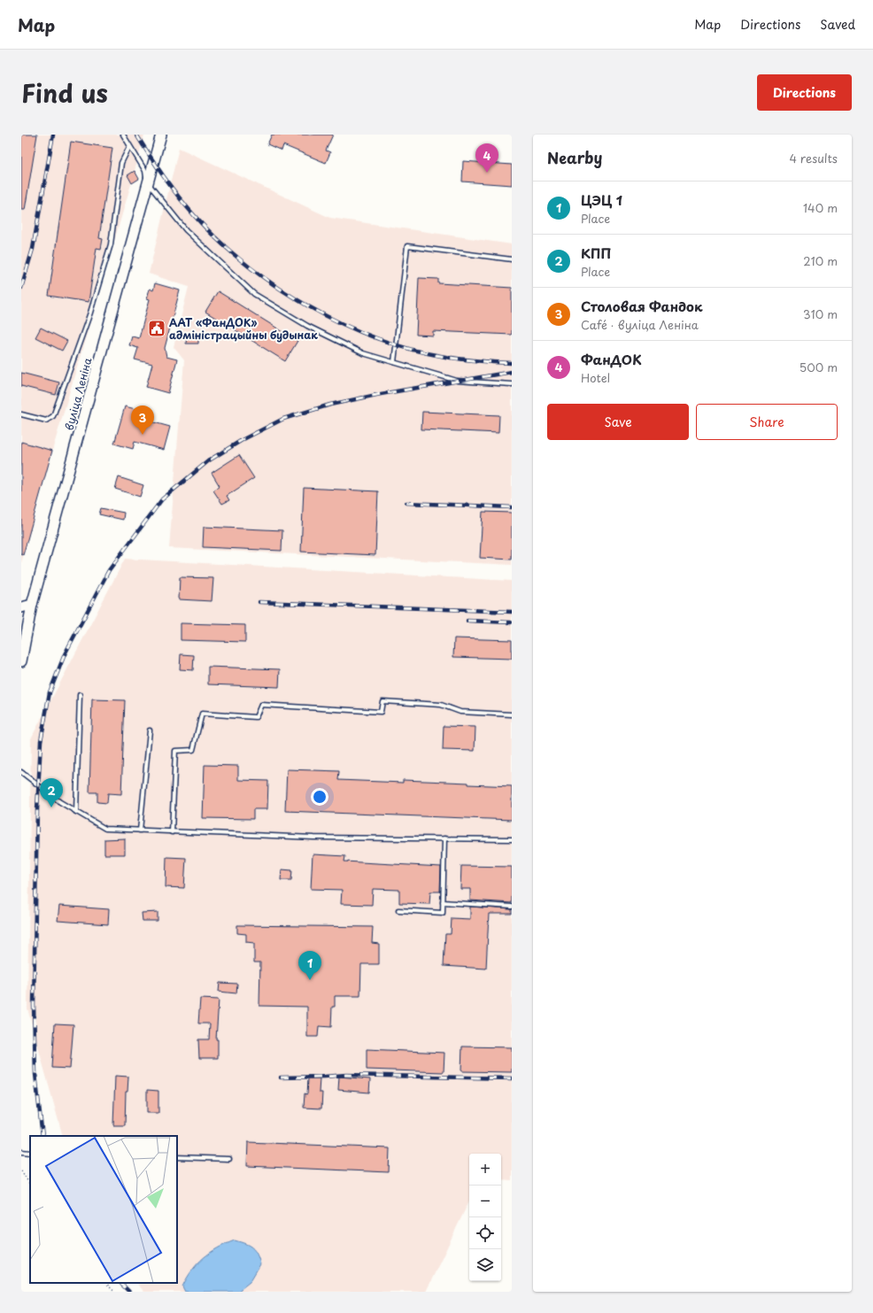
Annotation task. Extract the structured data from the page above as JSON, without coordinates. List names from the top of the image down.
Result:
{
  "streets": {
    "main road": ["вуліца Леніна"]
  },
  "places": {
    "public building": ["ААТ «ФанДОК» адміністрацыйны будынак"]
  },
  "page": {
    "header": "Map",
    "nav": ["Map", "Directions", "Saved"],
    "title": "Find us",
    "buttons": [
      "Directions",
      ["Save", "Share"]
    ],
    "heading": ["Nearby", "4 results"],
    "pins": [
      "4",
      "3",
      "2",
      "1"
    ],
    "list": [
      {
        "mark": "1",
        "name": "ЦЭЦ 1",
        "note": "Place",
        "value": "140 m"
      },
      {
        "mark": "2",
        "name": "КПП",
        "note": "Place",
        "value": "210 m"
      },
      {
        "mark": "3",
        "name": "Столовая Фандок",
        "note": "Café · вуліца Леніна",
        "value": "310 m"
      },
      {
        "mark": "4",
        "name": "ФанДОК",
        "note": "Hotel",
        "value": "500 m"
      }
    ],
    "map_buttons": ["+", "−"]
  }
}
